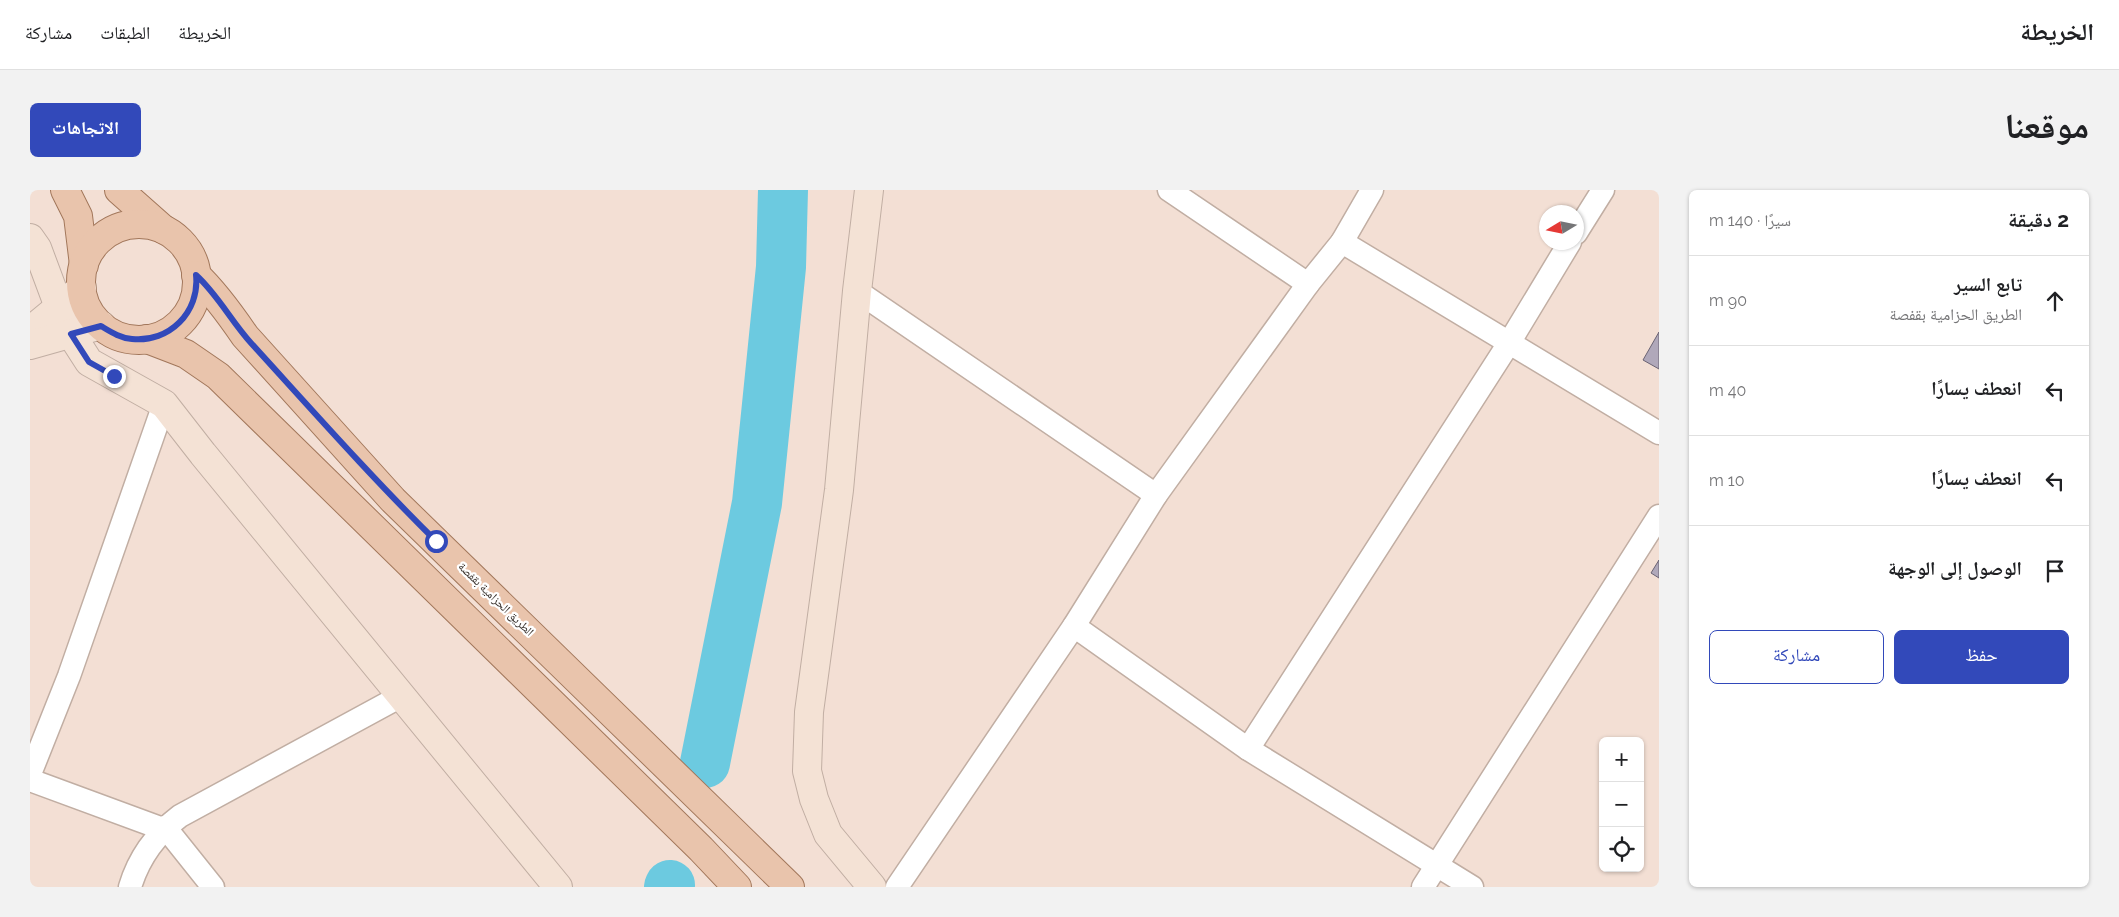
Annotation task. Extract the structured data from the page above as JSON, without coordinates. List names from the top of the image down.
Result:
{
  "streets": {
    "main road": ["الطريق الحزامية بقفصة"]
  },
  "north": "left",
  "page": {
    "header": "الخريطة",
    "nav": ["الخريطة", "الطبقات", "مشاركة"],
    "title": "موقعنا",
    "buttons": [
      "الاتجاهات",
      ["حفظ", "مشاركة"]
    ],
    "heading": ["2 دقيقة", "سيرًا · 140 m"],
    "list": [
      ["تابع السير", "الطريق الحزامية بقفصة", "90 m"],
      ["انعطف يسارًا", "40 m"],
      ["انعطف يسارًا", "10 m"],
      "الوصول إلى الوجهة"
    ],
    "map_buttons": ["+", "−"]
  }
}
